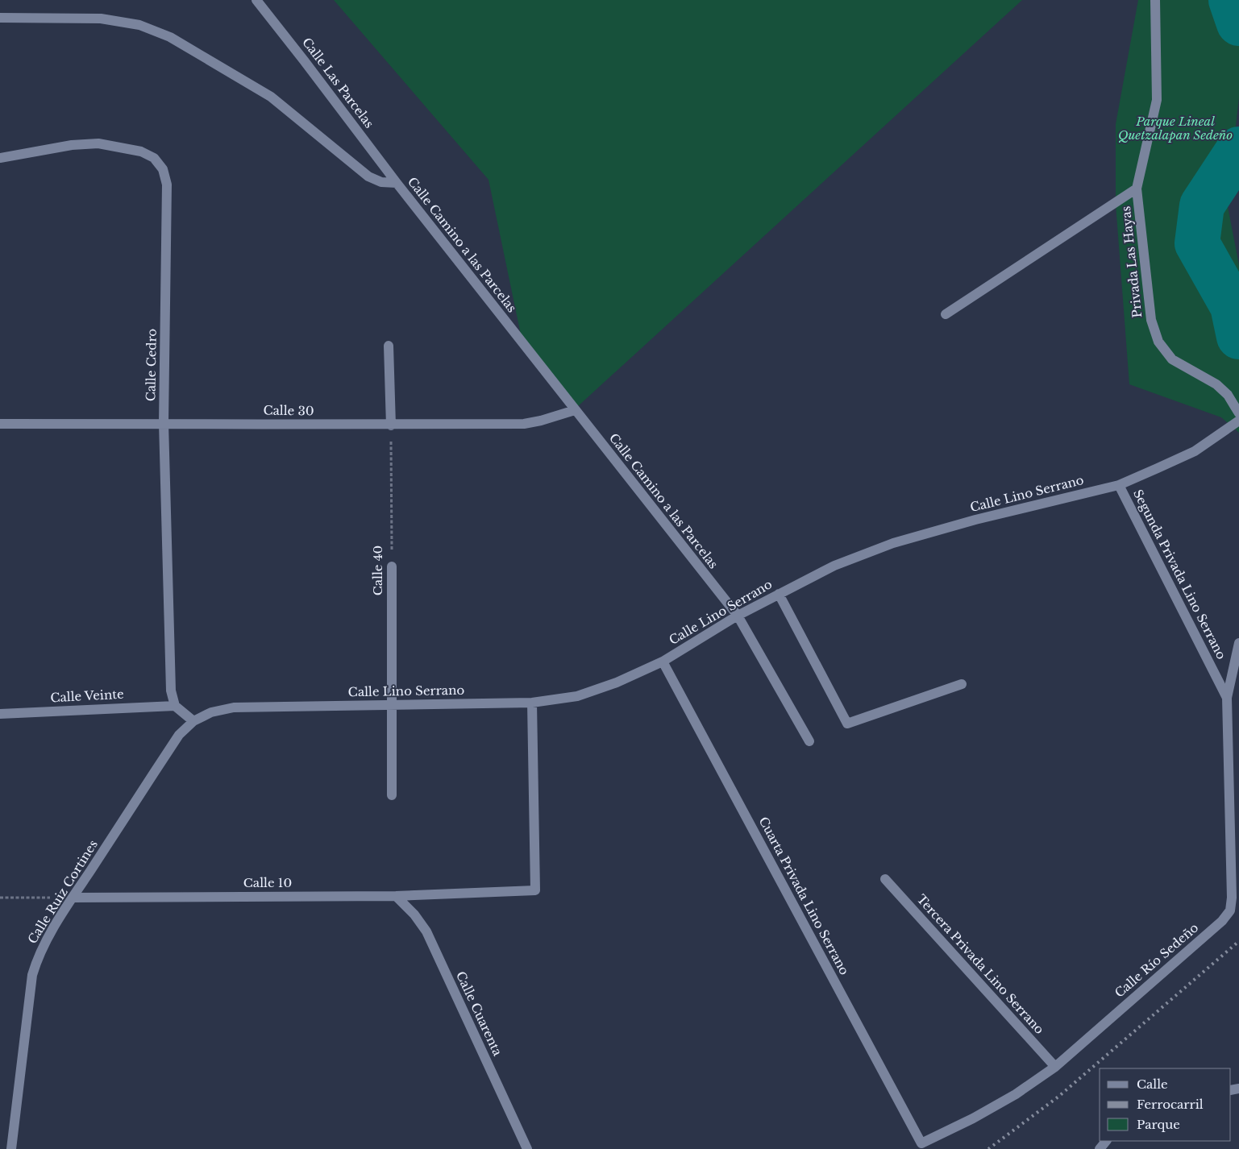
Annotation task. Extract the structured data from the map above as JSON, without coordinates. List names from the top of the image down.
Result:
{
  "streets": {
    "street": [
      "Calle Las Parcelas",
      "Calle Camino a las Parcelas",
      "Privada Las Hayas",
      "Calle Cedro",
      "Calle 30",
      "Calle Lino Serrano",
      "Calle 40",
      "Segunda Privada Lino Serrano",
      "Calle Veinte",
      "Calle 10",
      "Calle Ruiz Cortines",
      "Cuarta Privada Lino Serrano",
      "Calle Río Sedeño",
      "Tercera Privada Lino Serrano",
      "Calle Cuarenta"
    ]
  },
  "crossings": [
    ["Calle Las Parcelas", "Calle Camino a las Parcelas"],
    ["Calle Camino a las Parcelas", "Calle 30"],
    ["Calle Camino a las Parcelas", "Calle Lino Serrano"],
    ["Calle Cedro", "Calle 30"],
    ["Calle Cedro", "Calle Veinte"],
    ["Calle 30", "Calle 40"],
    ["Calle Lino Serrano", "Calle 40"],
    ["Calle Lino Serrano", "Segunda Privada Lino Serrano"],
    ["Calle Lino Serrano", "Calle 10"],
    ["Calle Lino Serrano", "Calle Ruiz Cortines"],
    ["Calle Lino Serrano", "Cuarta Privada Lino Serrano"],
    ["Segunda Privada Lino Serrano", "Calle Río Sedeño"],
    ["Calle 10", "Calle Ruiz Cortines"],
    ["Calle 10", "Calle Cuarenta"],
    ["Cuarta Privada Lino Serrano", "Calle Río Sedeño"],
    ["Calle Río Sedeño", "Tercera Privada Lino Serrano"]
  ],
  "parks": ["Parque Lineal Quetzalapan Sedeño"],
  "legend": ["Calle", "Ferrocarril", "Parque"]
}
